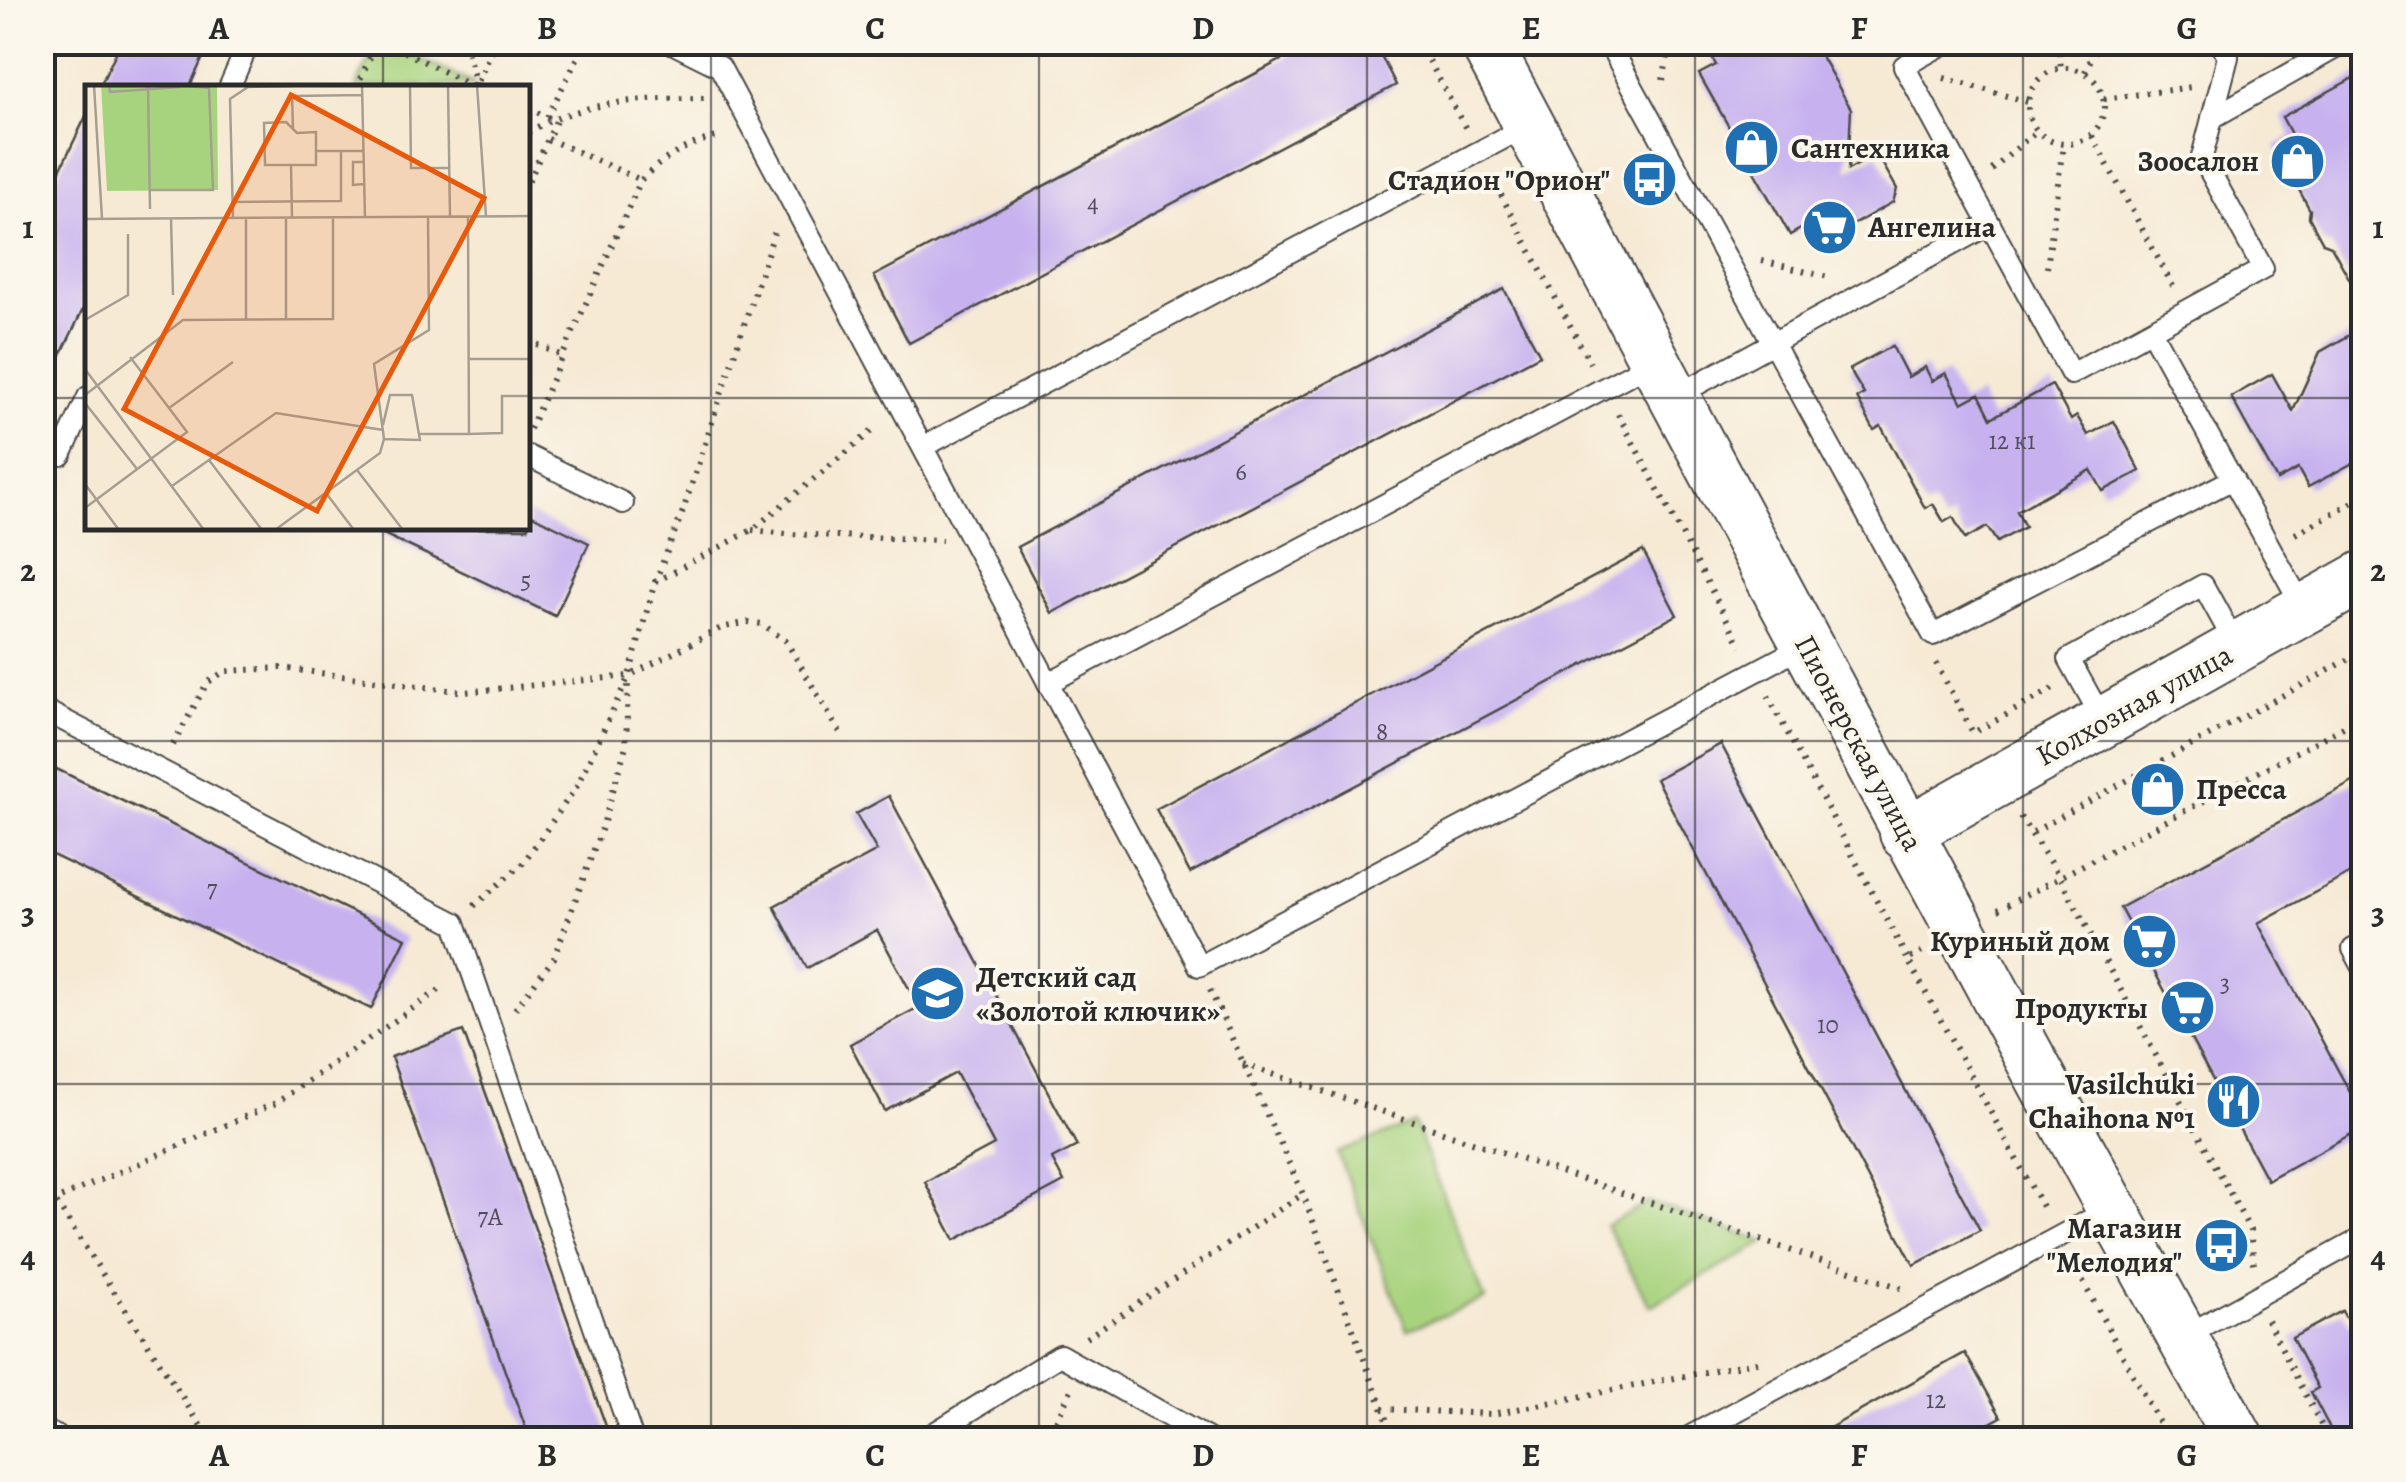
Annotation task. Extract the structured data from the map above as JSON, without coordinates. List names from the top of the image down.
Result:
{
  "streets": {
    "street": ["Колхозная улица", "Пионерская улица"]
  },
  "crossings": [
    ["Колхозная улица", "Пионерская улица"]
  ],
  "places": {
    "shop": ["Сантехника", "Зоосалон", "Пресса"],
    "bus stop": ["Стадион \"Орион\"", "Магазин \"Мелодия\""],
    "supermarket": ["Ангелина", "Куриный дом", "Продукты"],
    "school or university": ["Детский сад «Золотой ключик»"],
    "restaurant": ["Vasilchuki Chaihona №1"]
  },
  "house_numbers": [
    "4",
    "12 к1",
    "6",
    "5",
    "8",
    "7",
    "3",
    "10",
    "7А",
    "12"
  ],
  "grid": {
    "columns": [
      "A",
      "B",
      "C",
      "D",
      "E",
      "F",
      "G"
    ],
    "rows": [
      "1",
      "2",
      "3",
      "4"
    ]
  }
}
